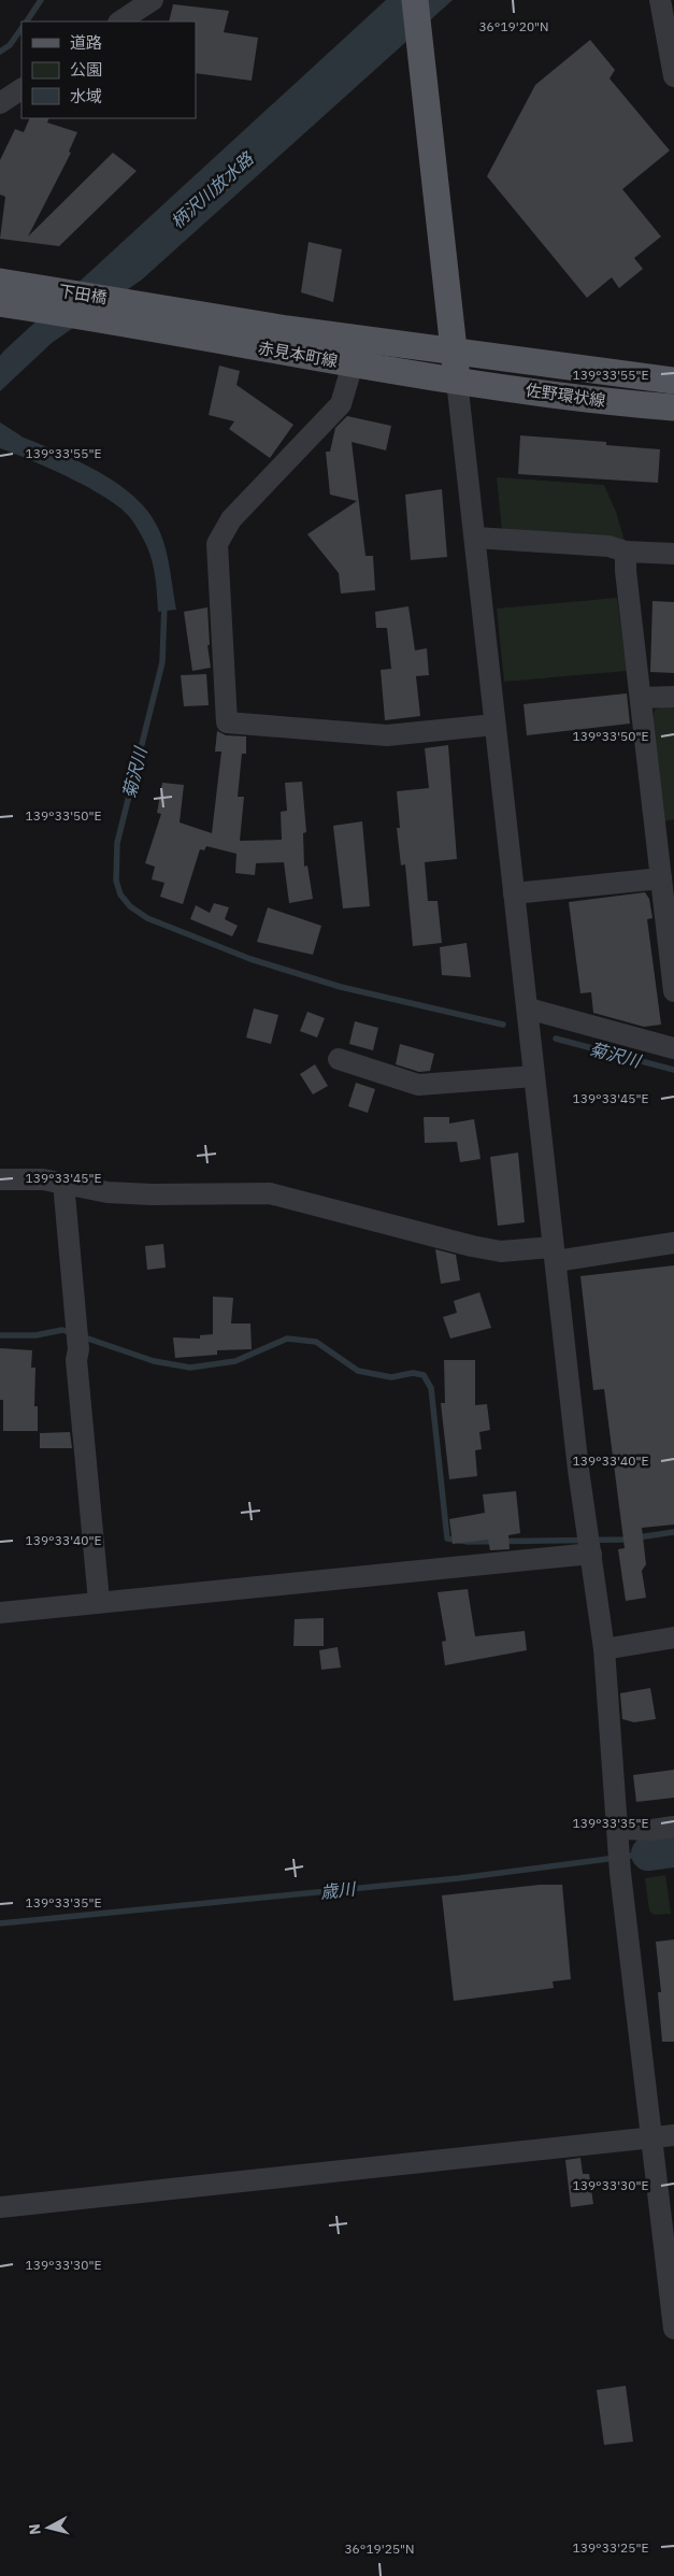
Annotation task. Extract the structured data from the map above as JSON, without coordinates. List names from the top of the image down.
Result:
{
  "streets": {
    "main road": ["下田橋", "赤見本町線", "佐野環状線"]
  },
  "crossings": [
    ["下田橋", "赤見本町線"],
    ["赤見本町線", "佐野環状線"]
  ],
  "water": ["柄沢川放水路", "菊沢川", "歳川"],
  "legend": ["道路", "公園", "水域"],
  "north": "left",
  "coordinates": [
    "36°19'20\"N",
    "139°33'55\"E",
    "139°33'50\"E",
    "139°33'45\"E",
    "139°33'40\"E",
    "139°33'35\"E",
    "139°33'30\"E",
    "139°33'25\"E",
    "36°19'25\"N"
  ]
}
